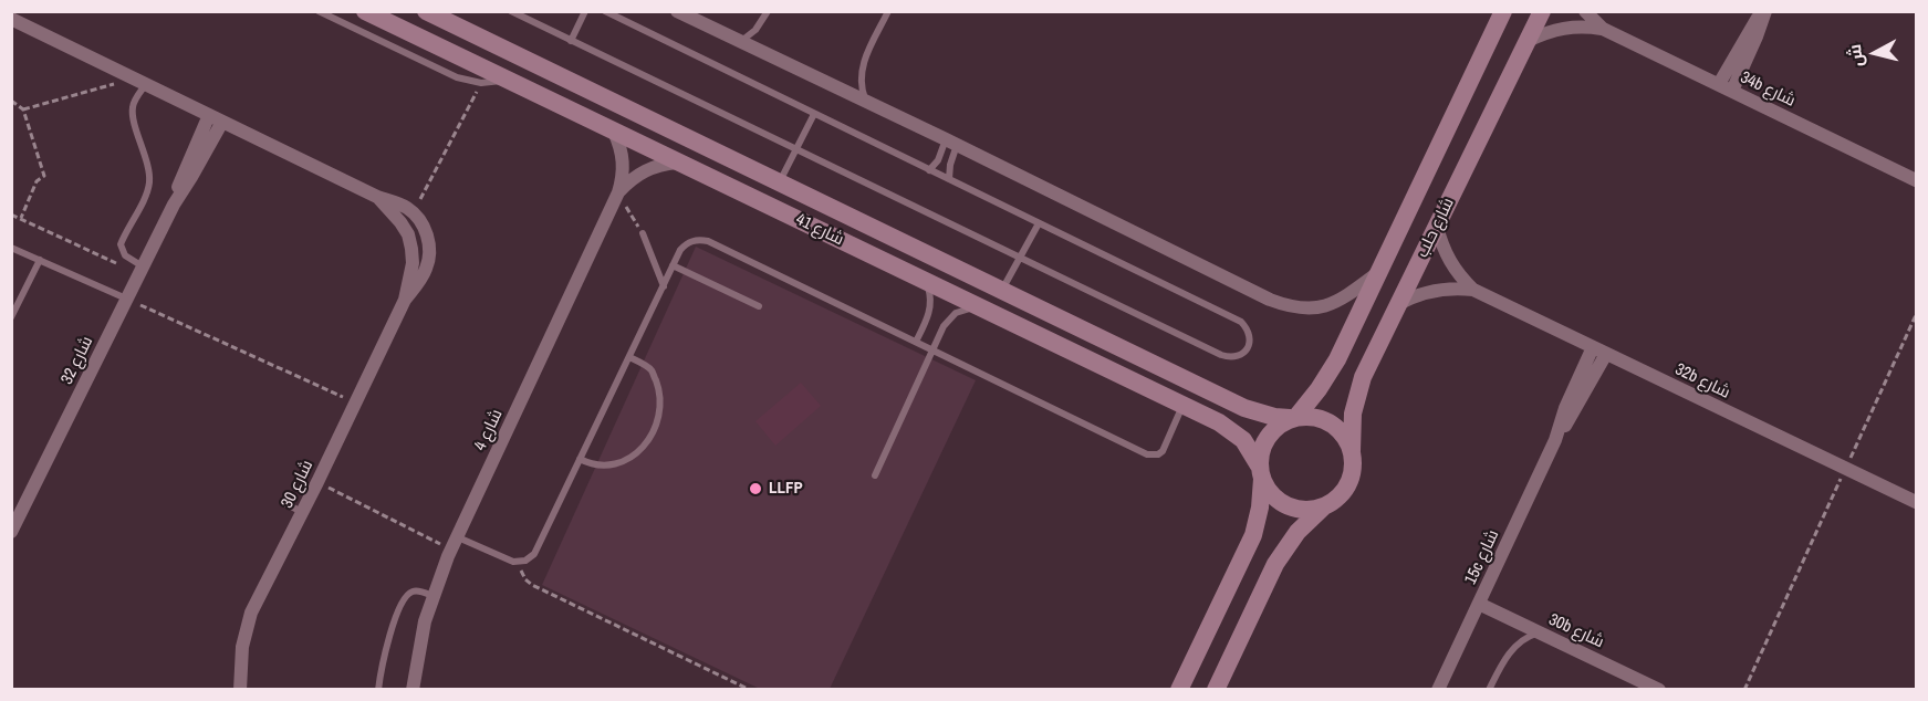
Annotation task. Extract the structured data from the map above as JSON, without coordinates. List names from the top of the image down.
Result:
{
  "streets": {
    "street": [
      "34b شارع",
      "شارع حلب",
      "شارع 41",
      "شارع 32",
      "32b شارع",
      "شارع 4",
      "شارع 30",
      "15c شارع",
      "30b شارع"
    ]
  },
  "crossings": [
    ["34b شارع", "شارع حلب"],
    ["شارع حلب", "شارع 41"],
    ["شارع حلب", "32b شارع"],
    ["شارع 41", "شارع 4"],
    ["شارع 32", "شارع 30"],
    ["32b شارع", "15c شارع"],
    ["15c شارع", "30b شارع"]
  ],
  "places": ["LLFP"],
  "north": "left"
}
